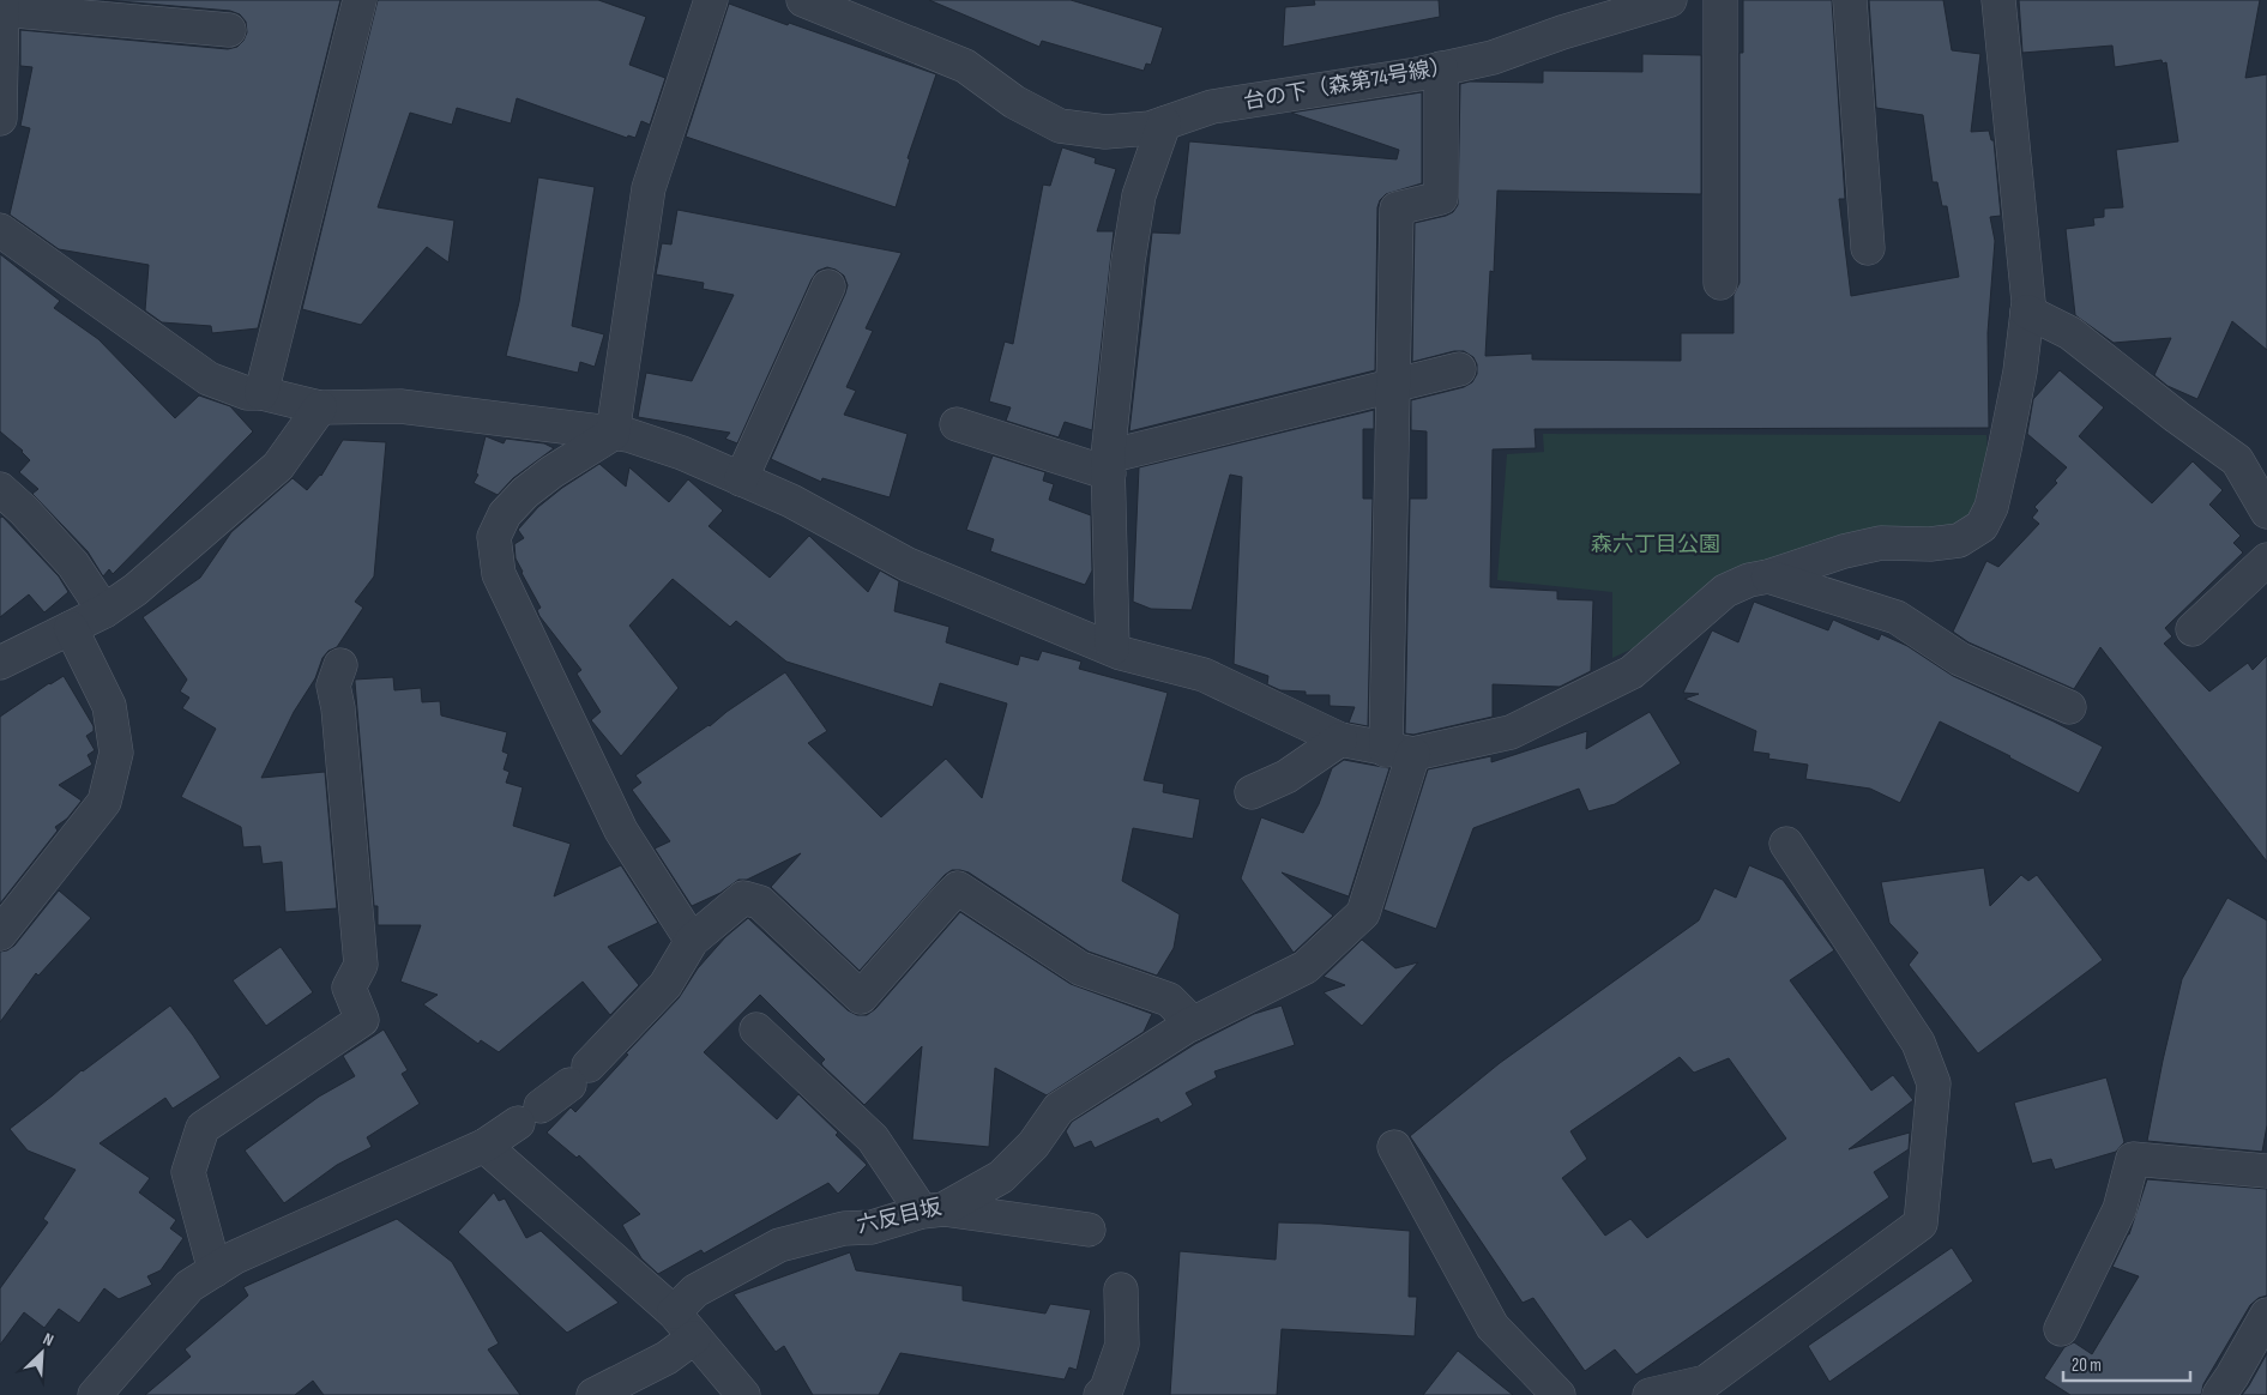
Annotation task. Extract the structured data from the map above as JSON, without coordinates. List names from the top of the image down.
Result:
{
  "streets": {
    "street": ["台の下（森第74号線）", "六反目坂"]
  },
  "parks": ["森六丁目公園"],
  "scale_bar": "20 m",
  "north": "top right"
}
